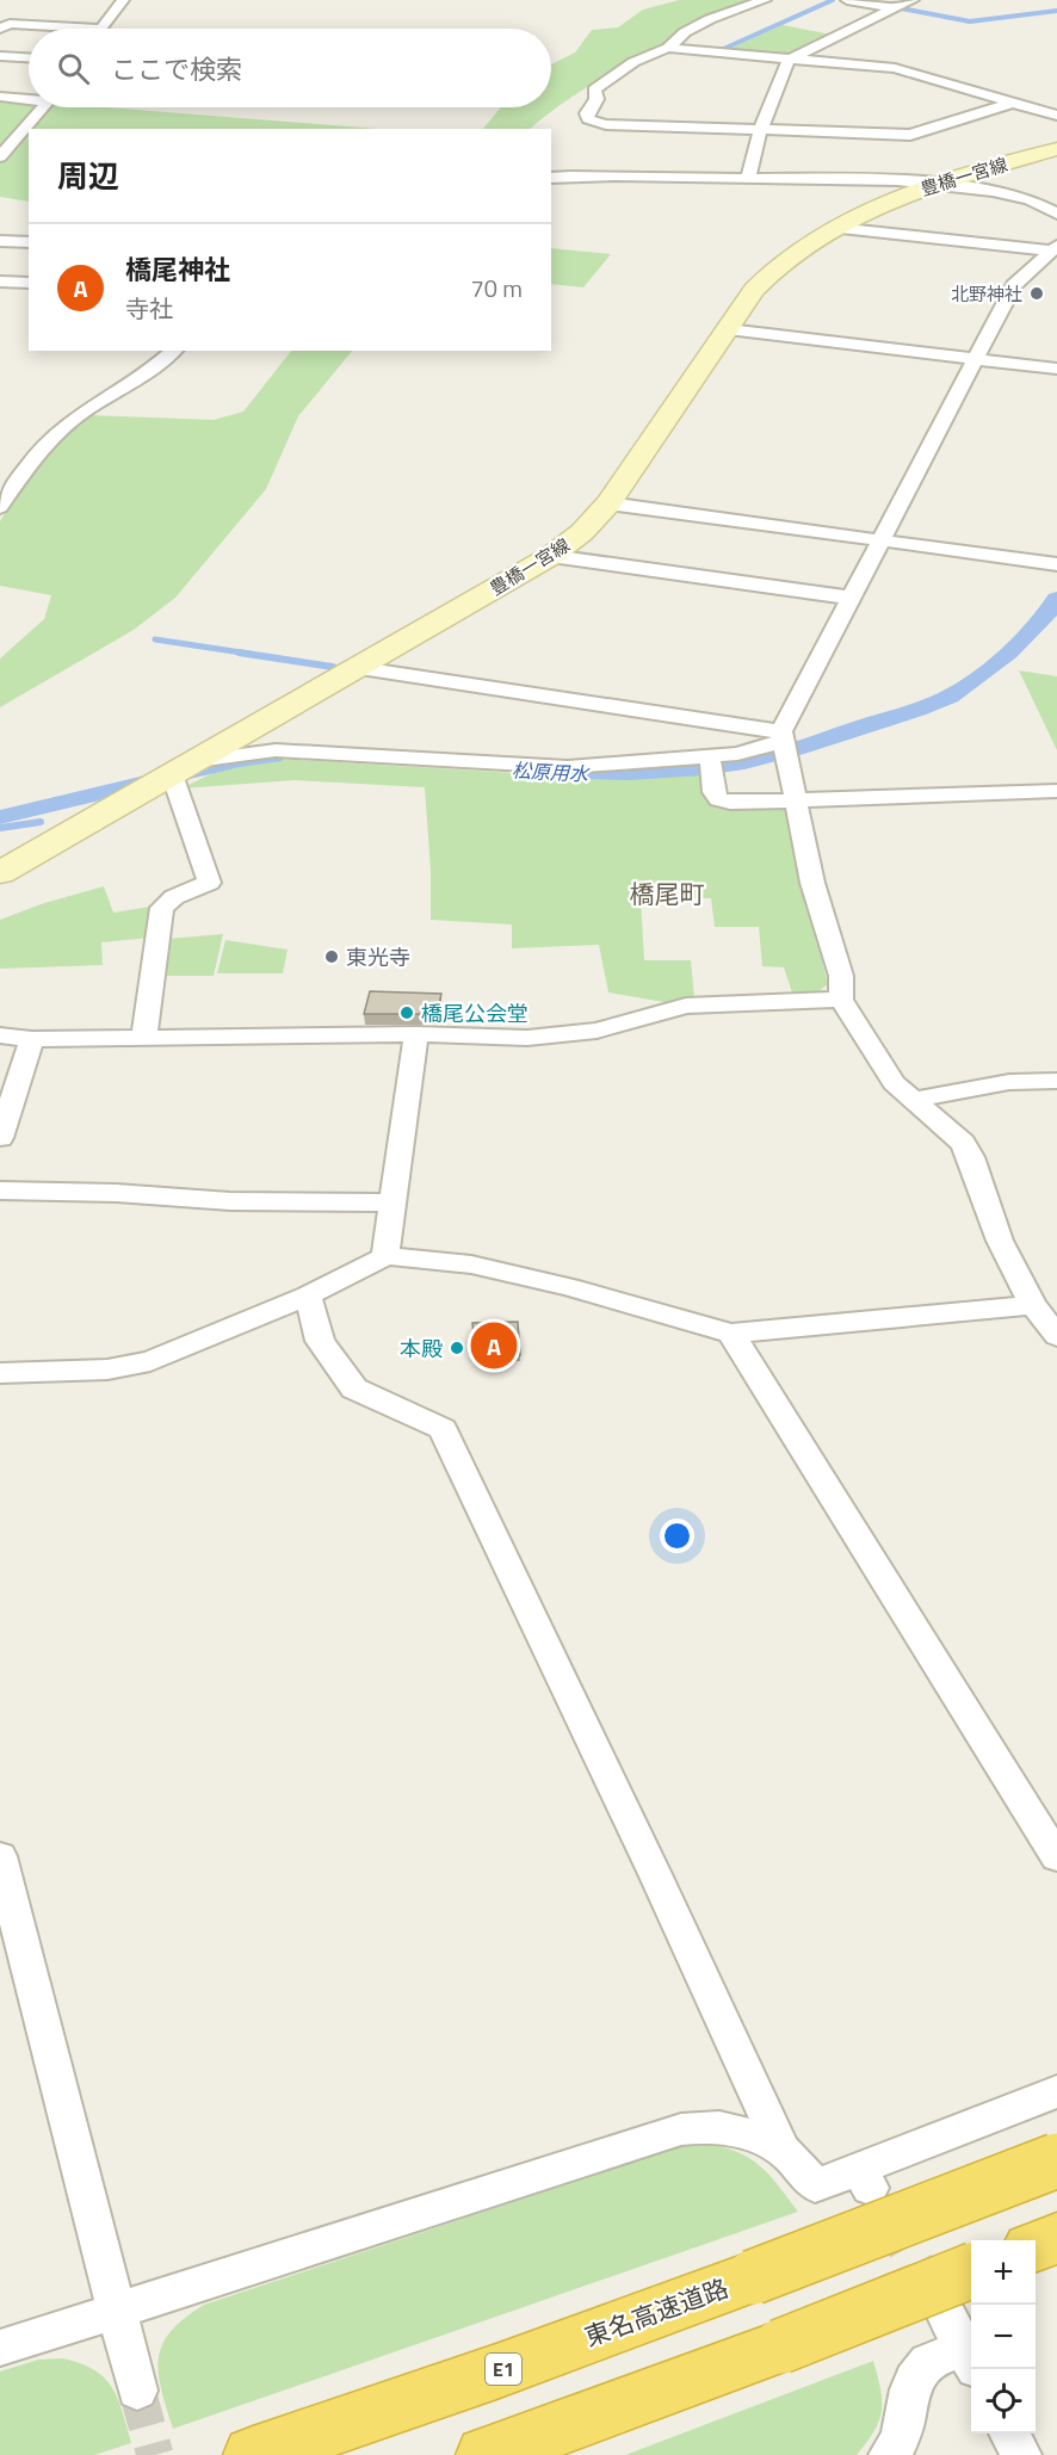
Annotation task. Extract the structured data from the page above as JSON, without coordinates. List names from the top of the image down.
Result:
{
  "streets": {
    "highway": ["東名高速道路", "E1"],
    "main road": ["豊橋一宮線"]
  },
  "districts": ["橋尾町"],
  "water": ["松原用水"],
  "places": [
    "北野神社",
    "東光寺",
    "橋尾公会堂",
    "本殿"
  ],
  "page": {
    "search": "ここで検索",
    "heading": "周辺",
    "list": [
      {
        "mark": "A",
        "name": "橋尾神社",
        "note": "寺社",
        "value": "70 m"
      }
    ],
    "pins": "A",
    "map_buttons": ["+", "−"]
  }
}
